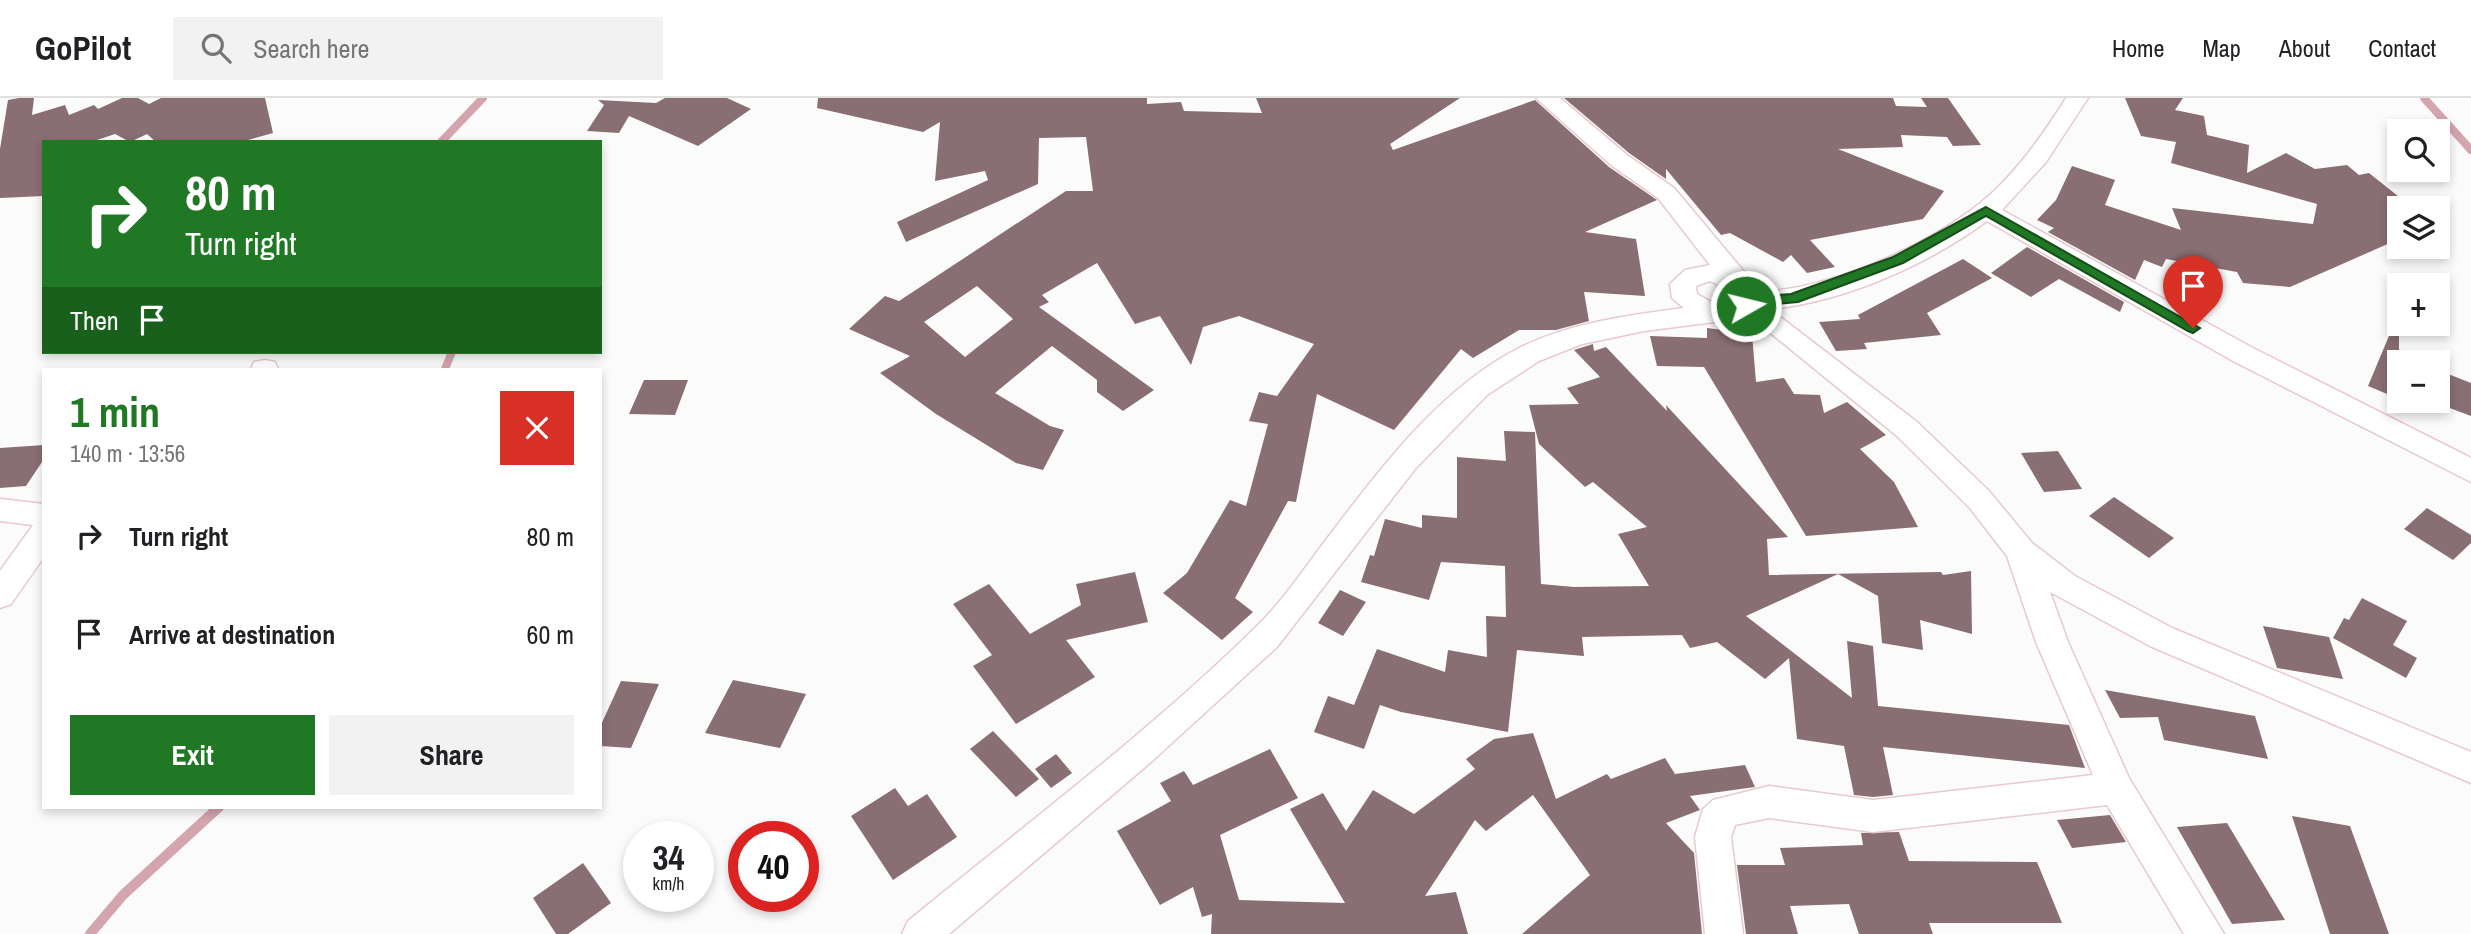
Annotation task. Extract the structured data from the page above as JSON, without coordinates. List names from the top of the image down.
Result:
{
  "page": {
    "header": "GoPilot",
    "search": "Search here",
    "nav": [
      "Home",
      "Map",
      "About",
      "Contact"
    ],
    "map_buttons": ["+", "−"],
    "turn": ["80 m", "Turn right"],
    "then": "Then",
    "heading": ["1 min", "140 m · 13:56"],
    "list": [
      {
        "name": "Turn right",
        "value": "80 m"
      },
      {
        "name": "Arrive at destination",
        "value": "60 m"
      }
    ],
    "buttons": ["Exit", "Share"],
    "speed": "34 km/h",
    "limit": "40"
  }
}
